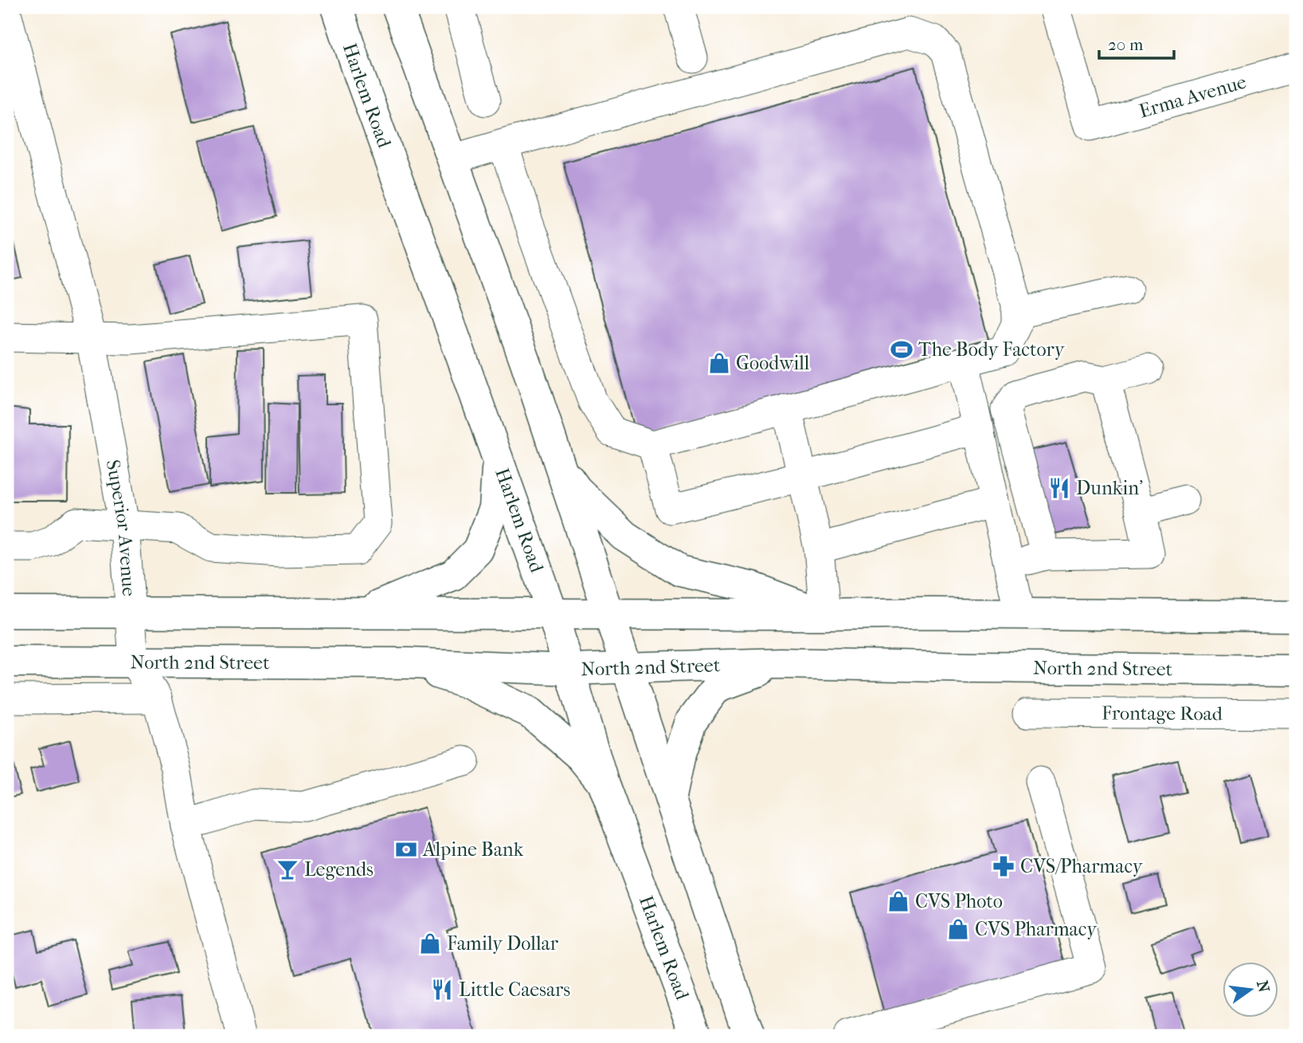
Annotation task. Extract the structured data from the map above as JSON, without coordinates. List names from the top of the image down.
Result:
{
  "streets": {
    "main road": ["Harlem Road", "North 2nd Street"],
    "street": ["Erma Avenue", "Superior Avenue", "Frontage Road"]
  },
  "crossings": [
    ["Harlem Road", "North 2nd Street"],
    ["Superior Avenue", "North 2nd Street"]
  ],
  "places": {
    "sports": ["The Body Factory"],
    "shop": [
      "Goodwill",
      "CVS Photo",
      "CVS Pharmacy",
      "Family Dollar"
    ],
    "restaurant": ["Dunkin'", "Little Caesars"],
    "bank": ["Alpine Bank"],
    "pharmacy": ["CVS/Pharmacy"],
    "bar": ["Legends"]
  },
  "scale_bar": "20 m",
  "north": "right"
}
